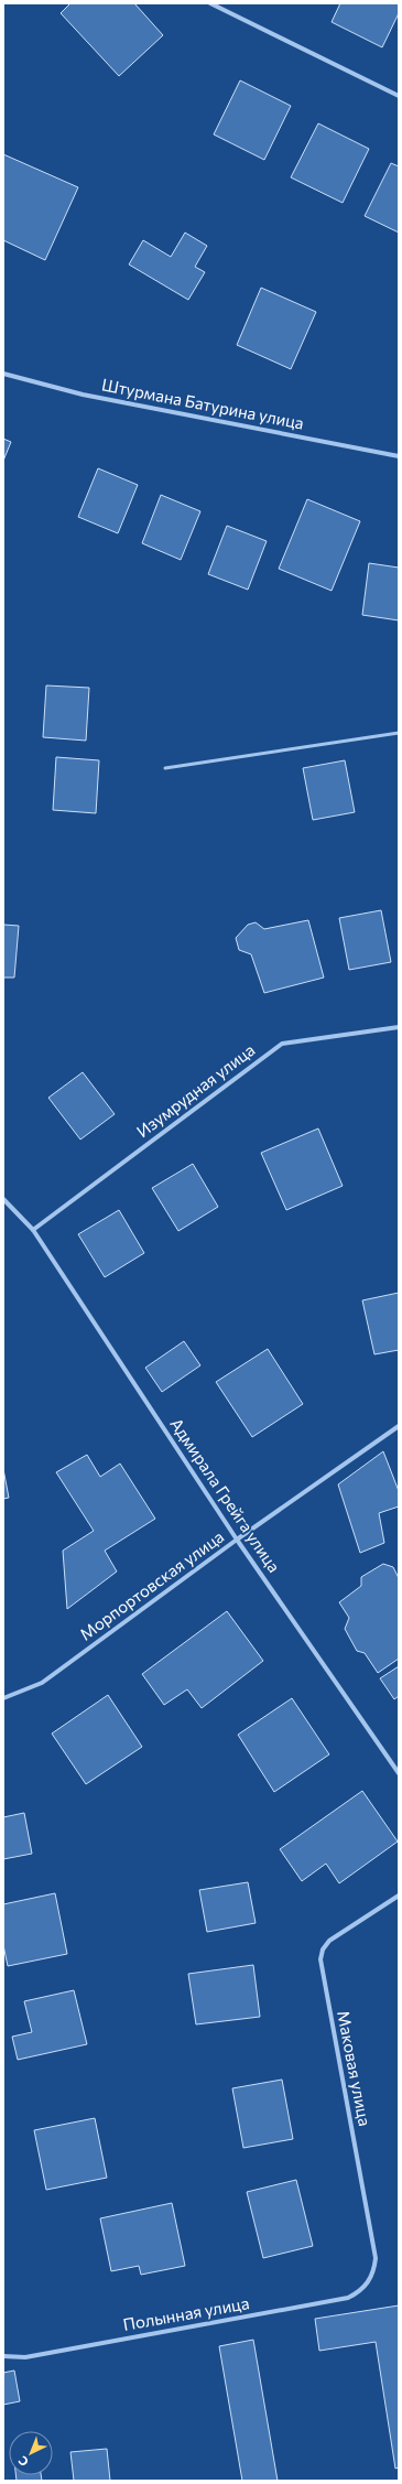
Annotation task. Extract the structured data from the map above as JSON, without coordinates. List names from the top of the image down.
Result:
{
  "streets": {
    "street": [
      "Штурмана Батурина улица",
      "Изумрудная улица",
      "Адмирала Грейга улица",
      "Морпортовская улица",
      "Маковая улица",
      "Полынная улица"
    ]
  },
  "crossings": [
    ["Изумрудная улица", "Адмирала Грейга улица"],
    ["Адмирала Грейга улица", "Морпортовская улица"],
    ["Маковая улица", "Полынная улица"]
  ],
  "north": "bottom left"
}
